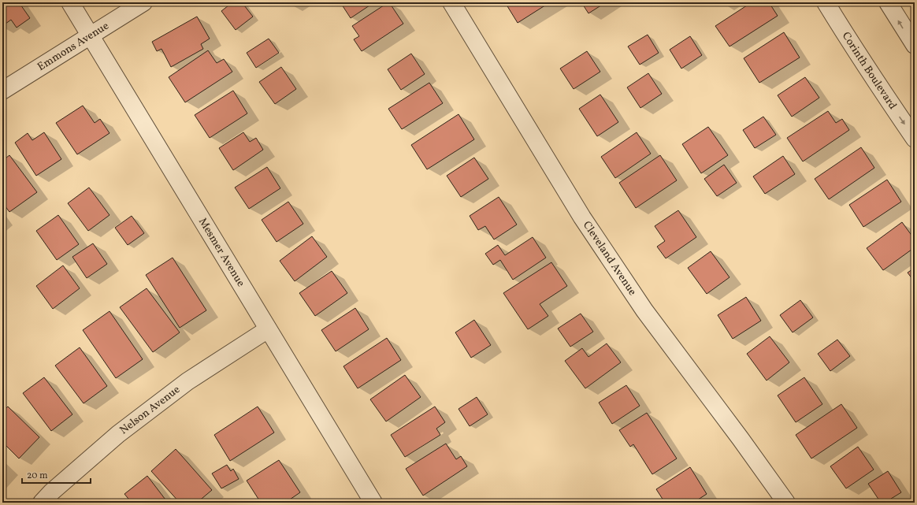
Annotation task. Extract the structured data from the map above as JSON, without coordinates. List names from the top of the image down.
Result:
{
  "streets": {
    "street": [
      "Emmons Avenue",
      "Corinth Boulevard",
      "Mesmer Avenue",
      "Cleveland Avenue",
      "Nelson Avenue"
    ]
  },
  "crossings": [
    ["Emmons Avenue", "Mesmer Avenue"],
    ["Mesmer Avenue", "Nelson Avenue"]
  ],
  "scale_bar": "20 m"
}
